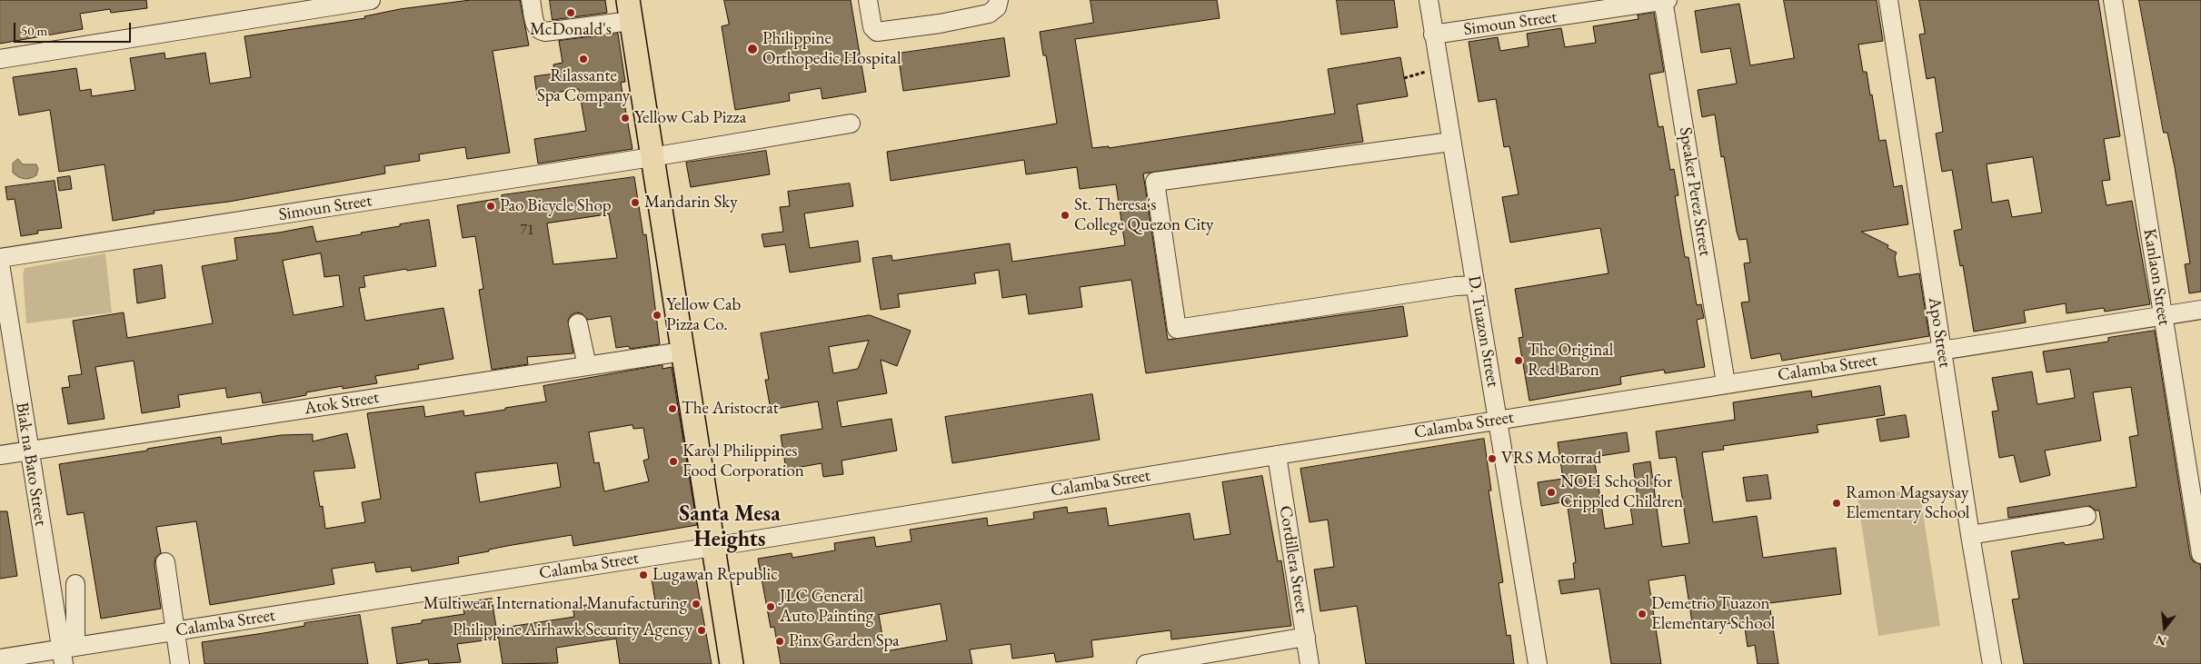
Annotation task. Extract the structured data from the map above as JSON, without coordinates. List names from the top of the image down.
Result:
{
  "streets": {
    "street": [
      "Simoun Street",
      "Speaker Perez Street",
      "Kanlaon Street",
      "D. Tuazon Street",
      "Apo Street",
      "Calamba Street",
      "Atok Street",
      "Biak na Bato Street",
      "Cordillera Street"
    ]
  },
  "crossings": [
    ["Simoun Street", "Speaker Perez Street"],
    ["Simoun Street", "D. Tuazon Street"],
    ["Speaker Perez Street", "Calamba Street"],
    ["Kanlaon Street", "Calamba Street"],
    ["D. Tuazon Street", "Calamba Street"],
    ["Apo Street", "Calamba Street"],
    ["Calamba Street", "Biak na Bato Street"],
    ["Calamba Street", "Cordillera Street"],
    ["Atok Street", "Biak na Bato Street"]
  ],
  "districts": ["Santa Mesa Heights"],
  "places": [
    "McDonald's",
    "Philippine Orthopedic Hospital",
    "Rilassante Spa Company",
    "Yellow Cab Pizza",
    "Mandarin Sky",
    "Pao Bicycle Shop",
    "St. Theresa's College Quezon City",
    "Yellow Cab Pizza Co.",
    "The Original Red Baron",
    "The Aristocrat",
    "VRS Motorrad",
    "Karol Philippines Food Corporation",
    "NOH School for Crippled Children",
    "Ramon Magsaysay Elementary School",
    "Lugawan Republic",
    "Multiwear International Manufacturing",
    "JLC General Auto Painting",
    "Demetrio Tuazon Elementary School",
    "Philippine Airhawk Security Agency",
    "Pinx Garden Spa"
  ],
  "house_numbers": ["71"],
  "scale_bar": "50 m",
  "north": "bottom"
}
